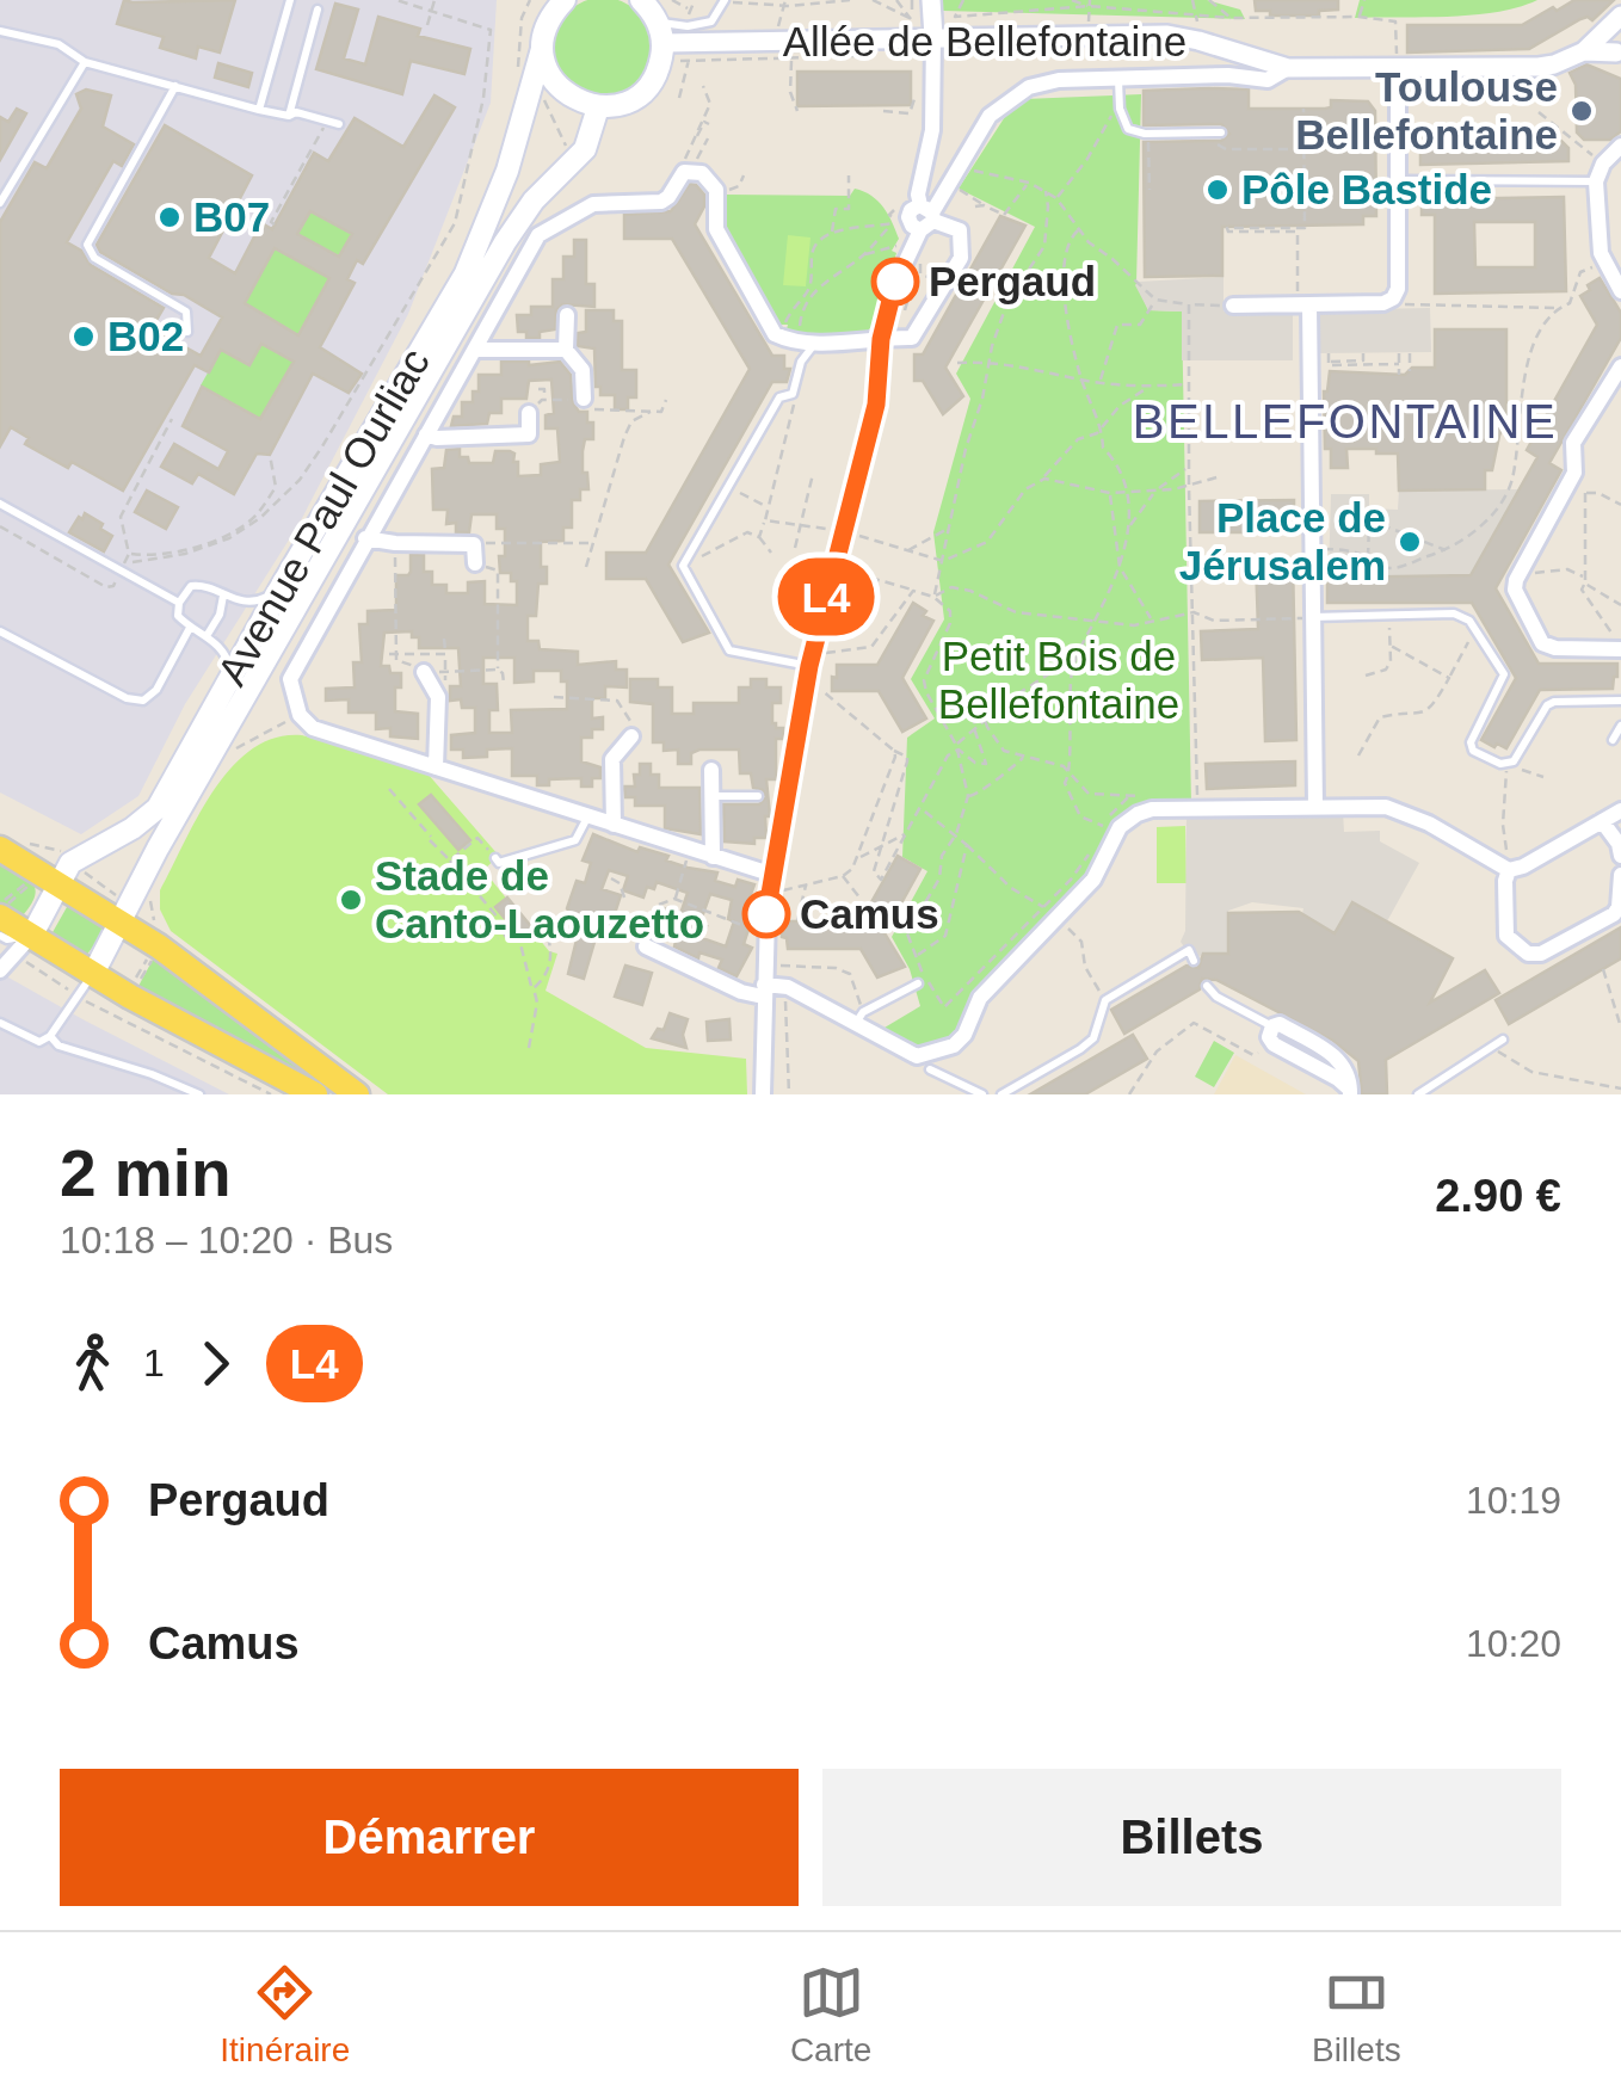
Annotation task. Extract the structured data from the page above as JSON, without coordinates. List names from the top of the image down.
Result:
{
  "streets": {
    "main road": ["Avenue Paul Ourliac"],
    "street": ["Allée de Bellefontaine"]
  },
  "districts": ["BELLEFONTAINE"],
  "parks": ["Petit Bois de Bellefontaine"],
  "places": [
    "Toulouse Bellefontaine",
    "Pôle Bastide",
    "B07",
    "Pergaud",
    "B02",
    "Place de Jérusalem",
    "Stade de Canto-Laouzetto",
    "Camus"
  ],
  "lines": ["bus line L4"],
  "page": {
    "on_map": "L4",
    "heading": ["2 min", "10:18 – 10:20 · Bus", "2.90 €"],
    "legs": ["1", "L4"],
    "list": [
      {
        "name": "Pergaud",
        "value": "10:19"
      },
      {
        "name": "Camus",
        "value": "10:20"
      }
    ],
    "buttons": ["Démarrer", "Billets"],
    "tabs": ["Itinéraire", "Carte", "Billets"]
  }
}
